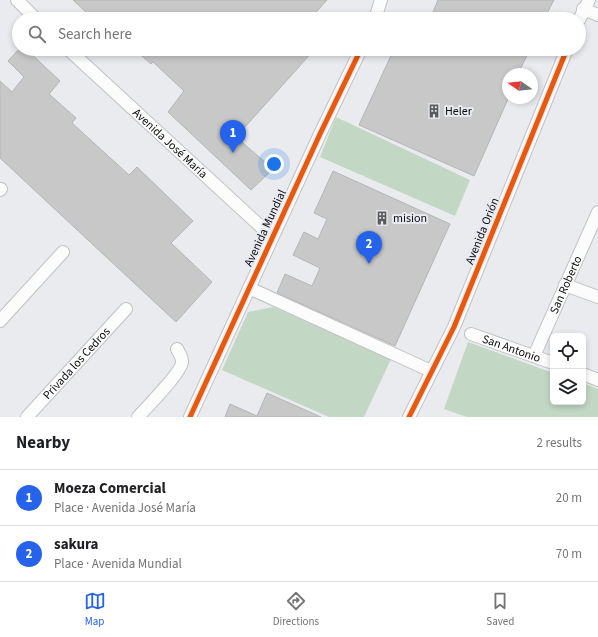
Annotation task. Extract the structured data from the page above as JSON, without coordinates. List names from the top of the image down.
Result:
{
  "streets": {
    "street": [
      "Avenida José María",
      "Avenida Mundial",
      "Avenida Orión",
      "San Roberto",
      "San Antonio",
      "Privada los Cedros"
    ]
  },
  "crossings": [
    ["Avenida José María", "Avenida Mundial"],
    ["San Roberto", "San Antonio"]
  ],
  "places": {
    "building": ["Heler", "mision"]
  },
  "north": "left",
  "page": {
    "search": "Search here",
    "pins": ["1", "2"],
    "heading": ["Nearby", "2 results"],
    "list": [
      {
        "mark": "1",
        "name": "Moeza Comercial",
        "note": "Place · Avenida José María",
        "value": "20 m"
      },
      {
        "mark": "2",
        "name": "sakura",
        "note": "Place · Avenida Mundial",
        "value": "70 m"
      }
    ],
    "nav": ["Map", "Directions", "Saved"]
  }
}
